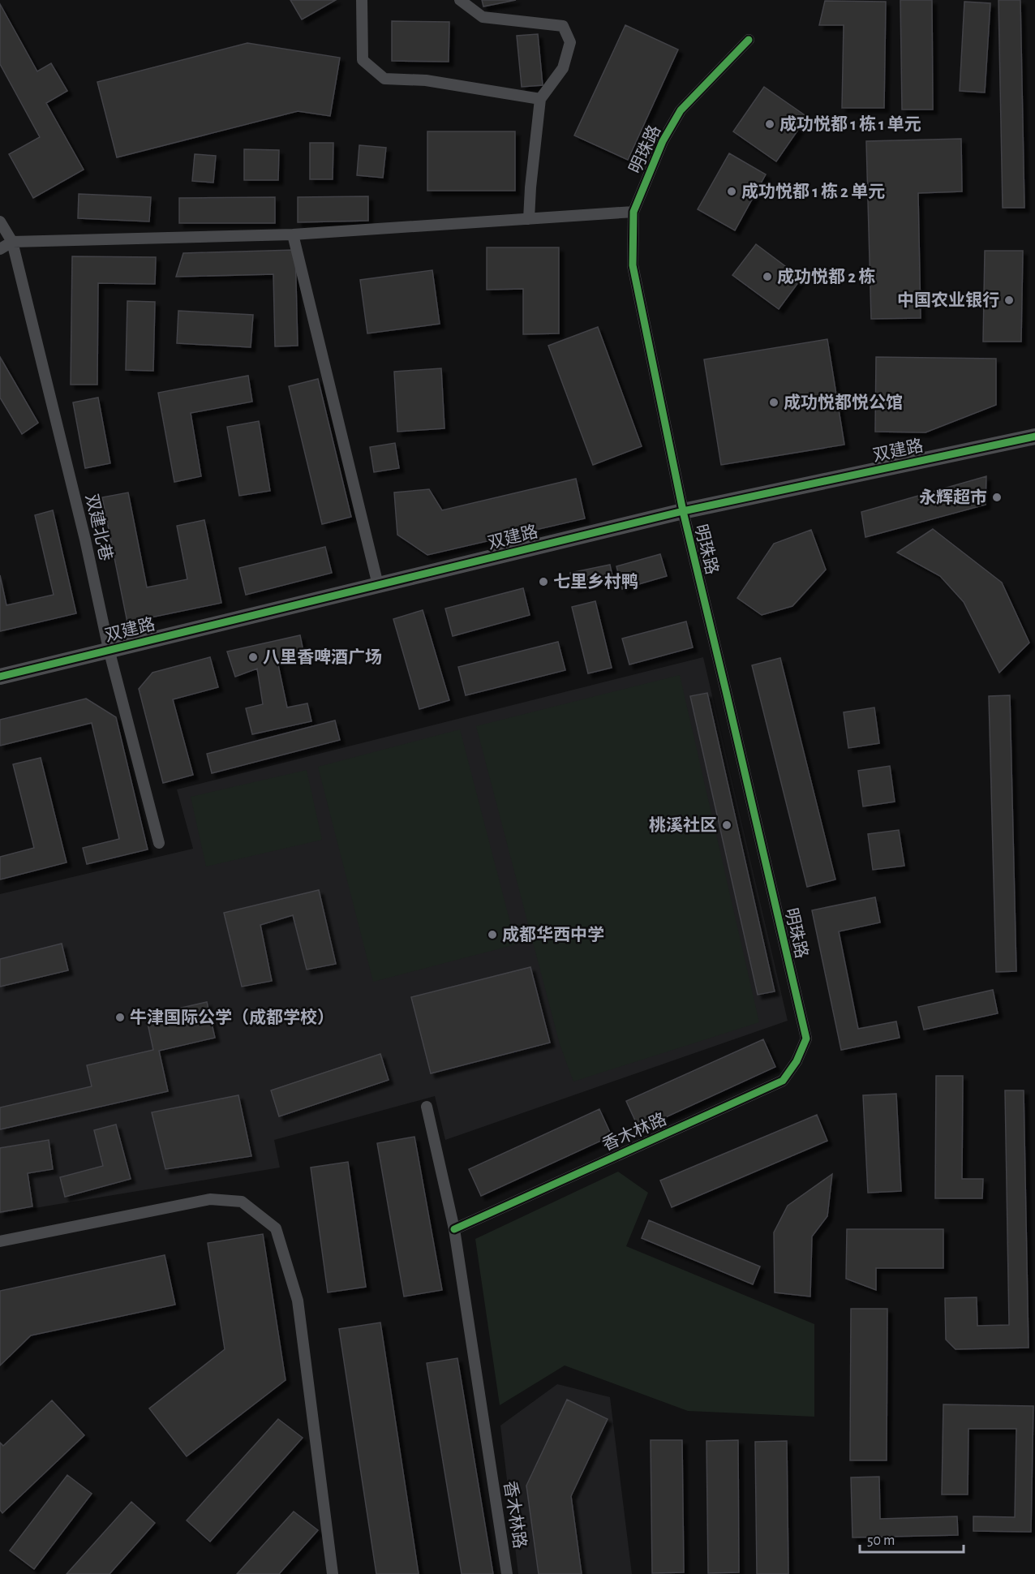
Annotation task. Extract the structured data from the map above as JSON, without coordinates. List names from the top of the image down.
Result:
{
  "streets": {
    "street": [
      "明珠路",
      "双建路",
      "双建北巷",
      "香木林路"
    ]
  },
  "crossings": [
    ["明珠路", "双建路"],
    ["明珠路", "香木林路"],
    ["双建路", "双建北巷"]
  ],
  "places": [
    "成功悦都 1 栋 1 单元",
    "成功悦都 1 栋 2 单元",
    "成功悦都 2 栋",
    "中国农业银行",
    "成功悦都悦公馆",
    "永辉超市",
    "七里乡村鸭",
    "八里香啤酒广场",
    "桃溪社区",
    "成都华西中学",
    "牛津国际公学（成都学校）"
  ],
  "scale_bar": "50 m"
}
